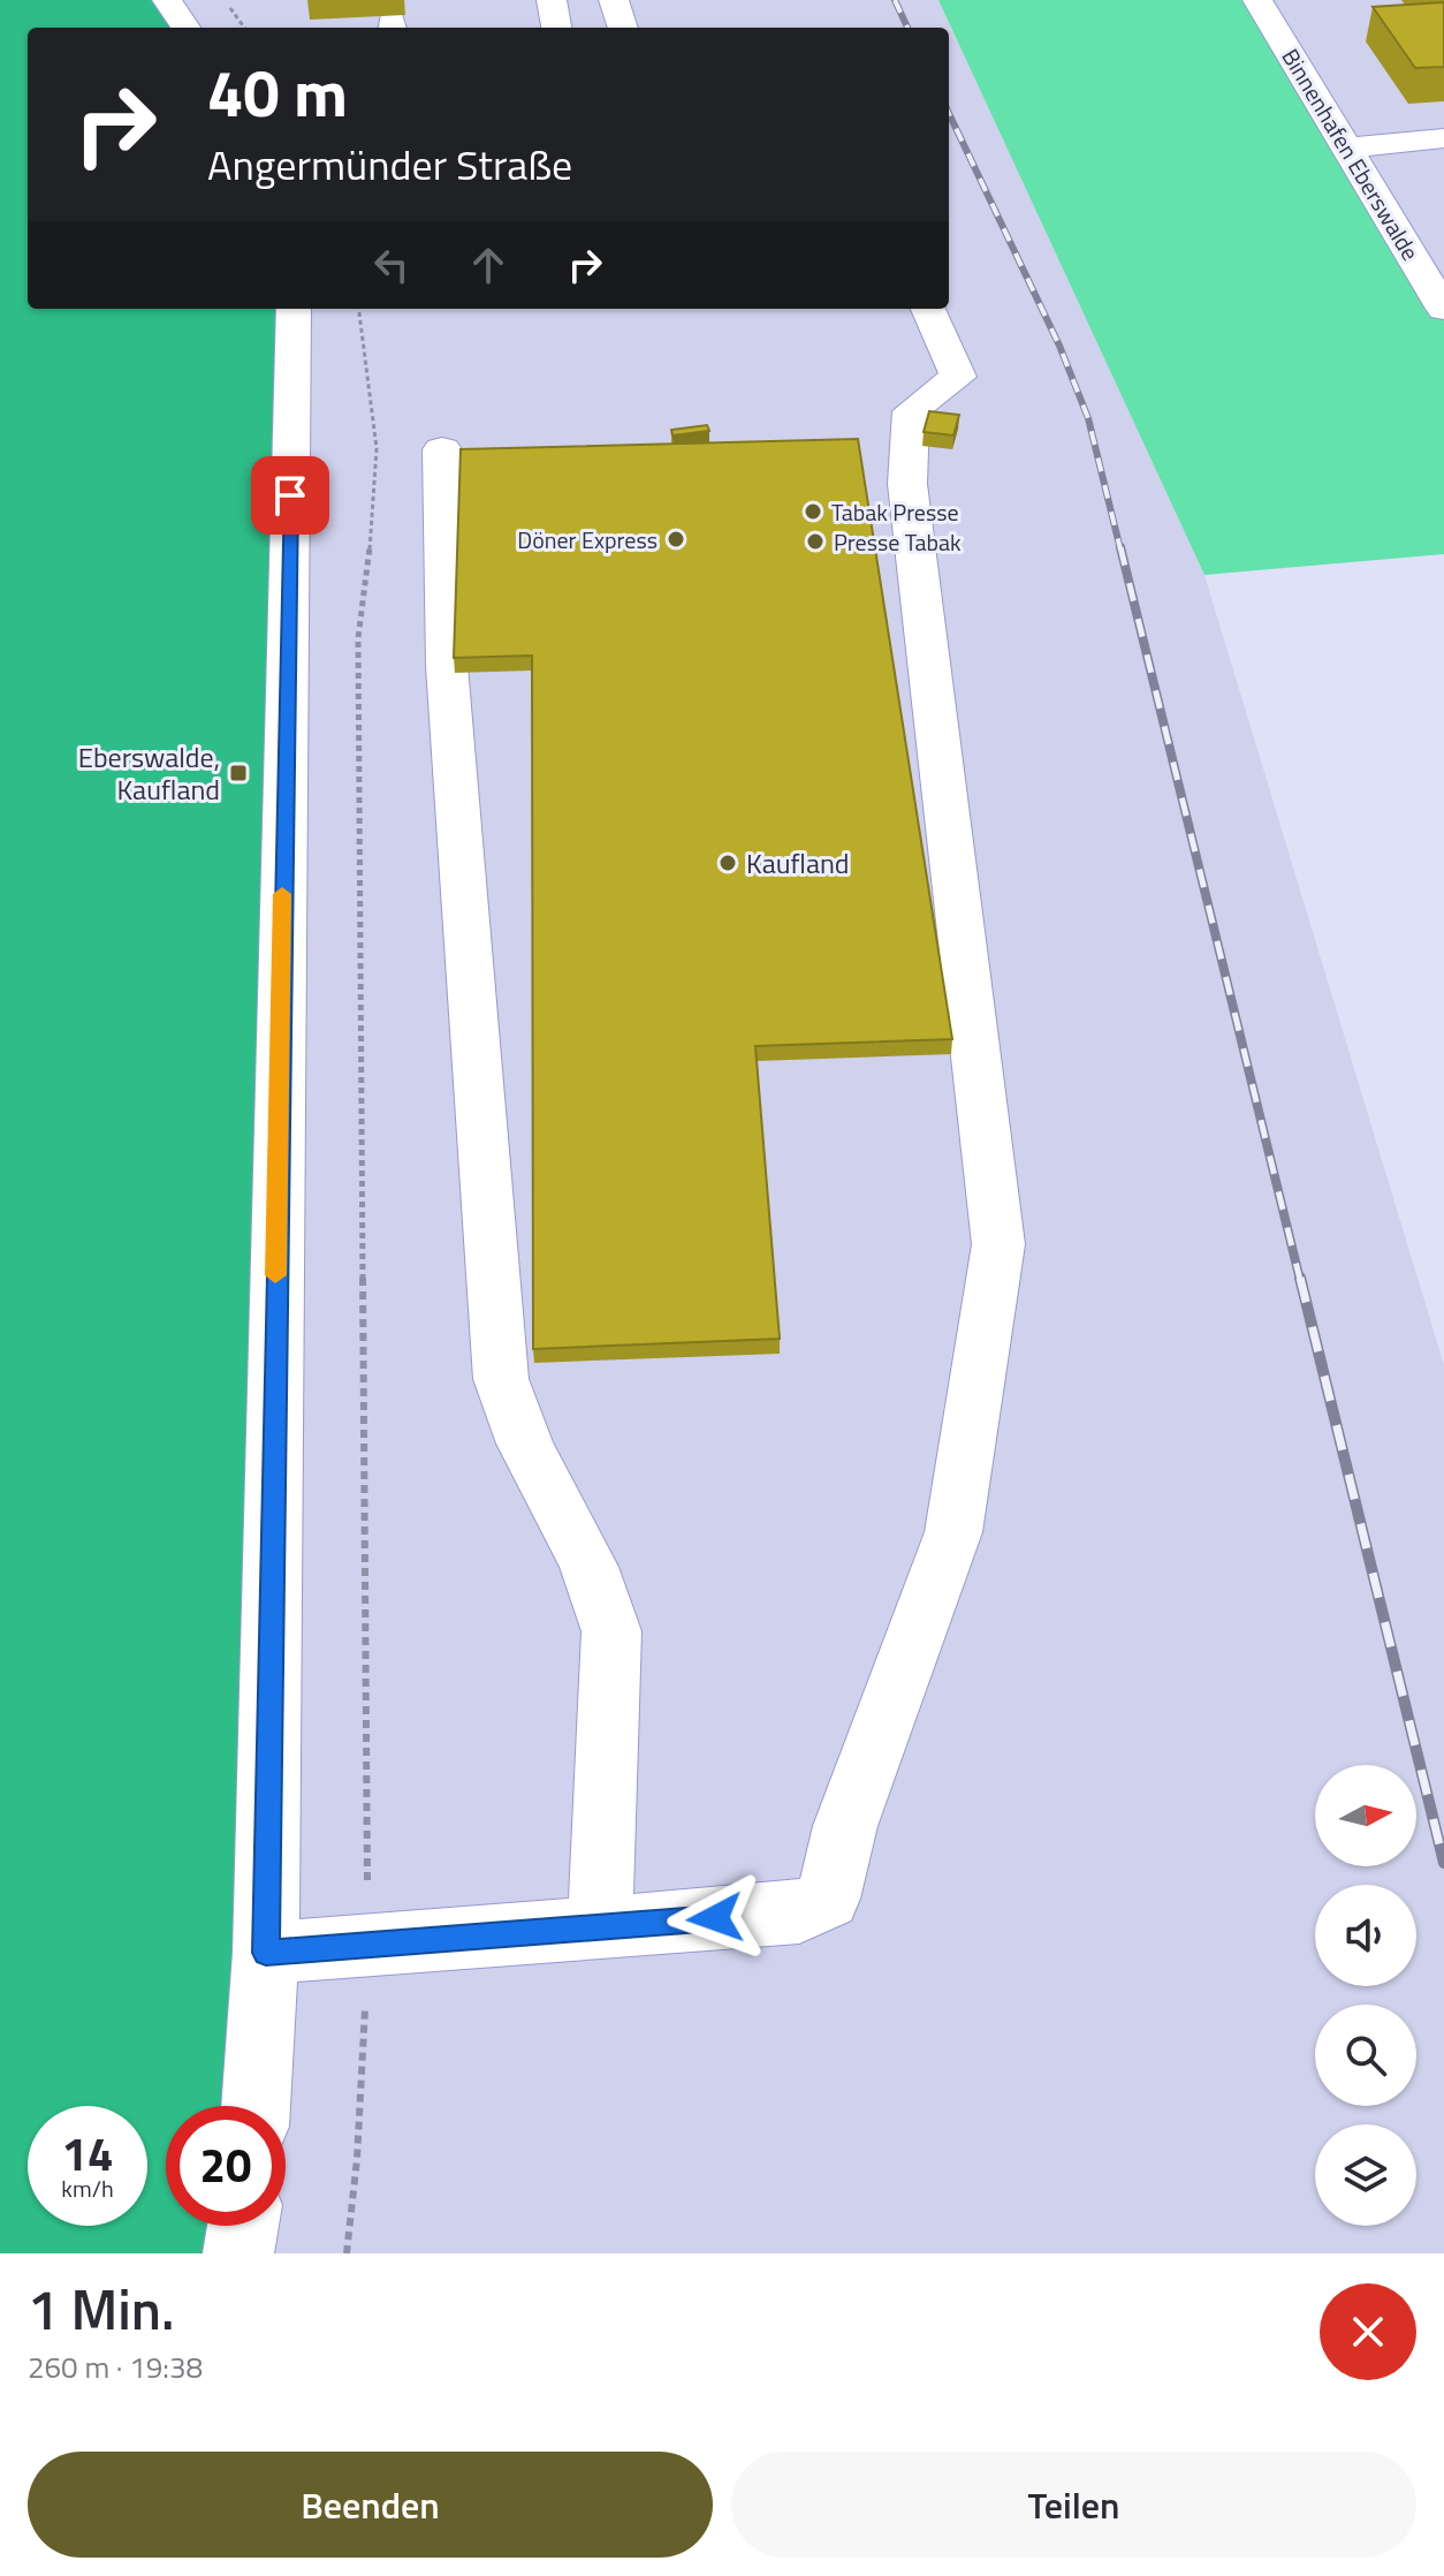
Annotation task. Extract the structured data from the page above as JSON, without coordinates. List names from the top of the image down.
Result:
{
  "streets": {
    "street": ["Binnenhafen Eberswalde"]
  },
  "places": {
    "other": [
      "Tabak Presse",
      "Döner Express",
      "Presse Tabak",
      "Kaufland"
    ],
    "transit": ["Eberswalde, Kaufland"]
  },
  "north": "right",
  "page": {
    "turn": ["40 m", "Angermünder Straße"],
    "speed": "14 km/h",
    "limit": "20",
    "heading": ["1 Min.", "260 m · 19:38"],
    "buttons": ["Beenden", "Teilen"]
  }
}
